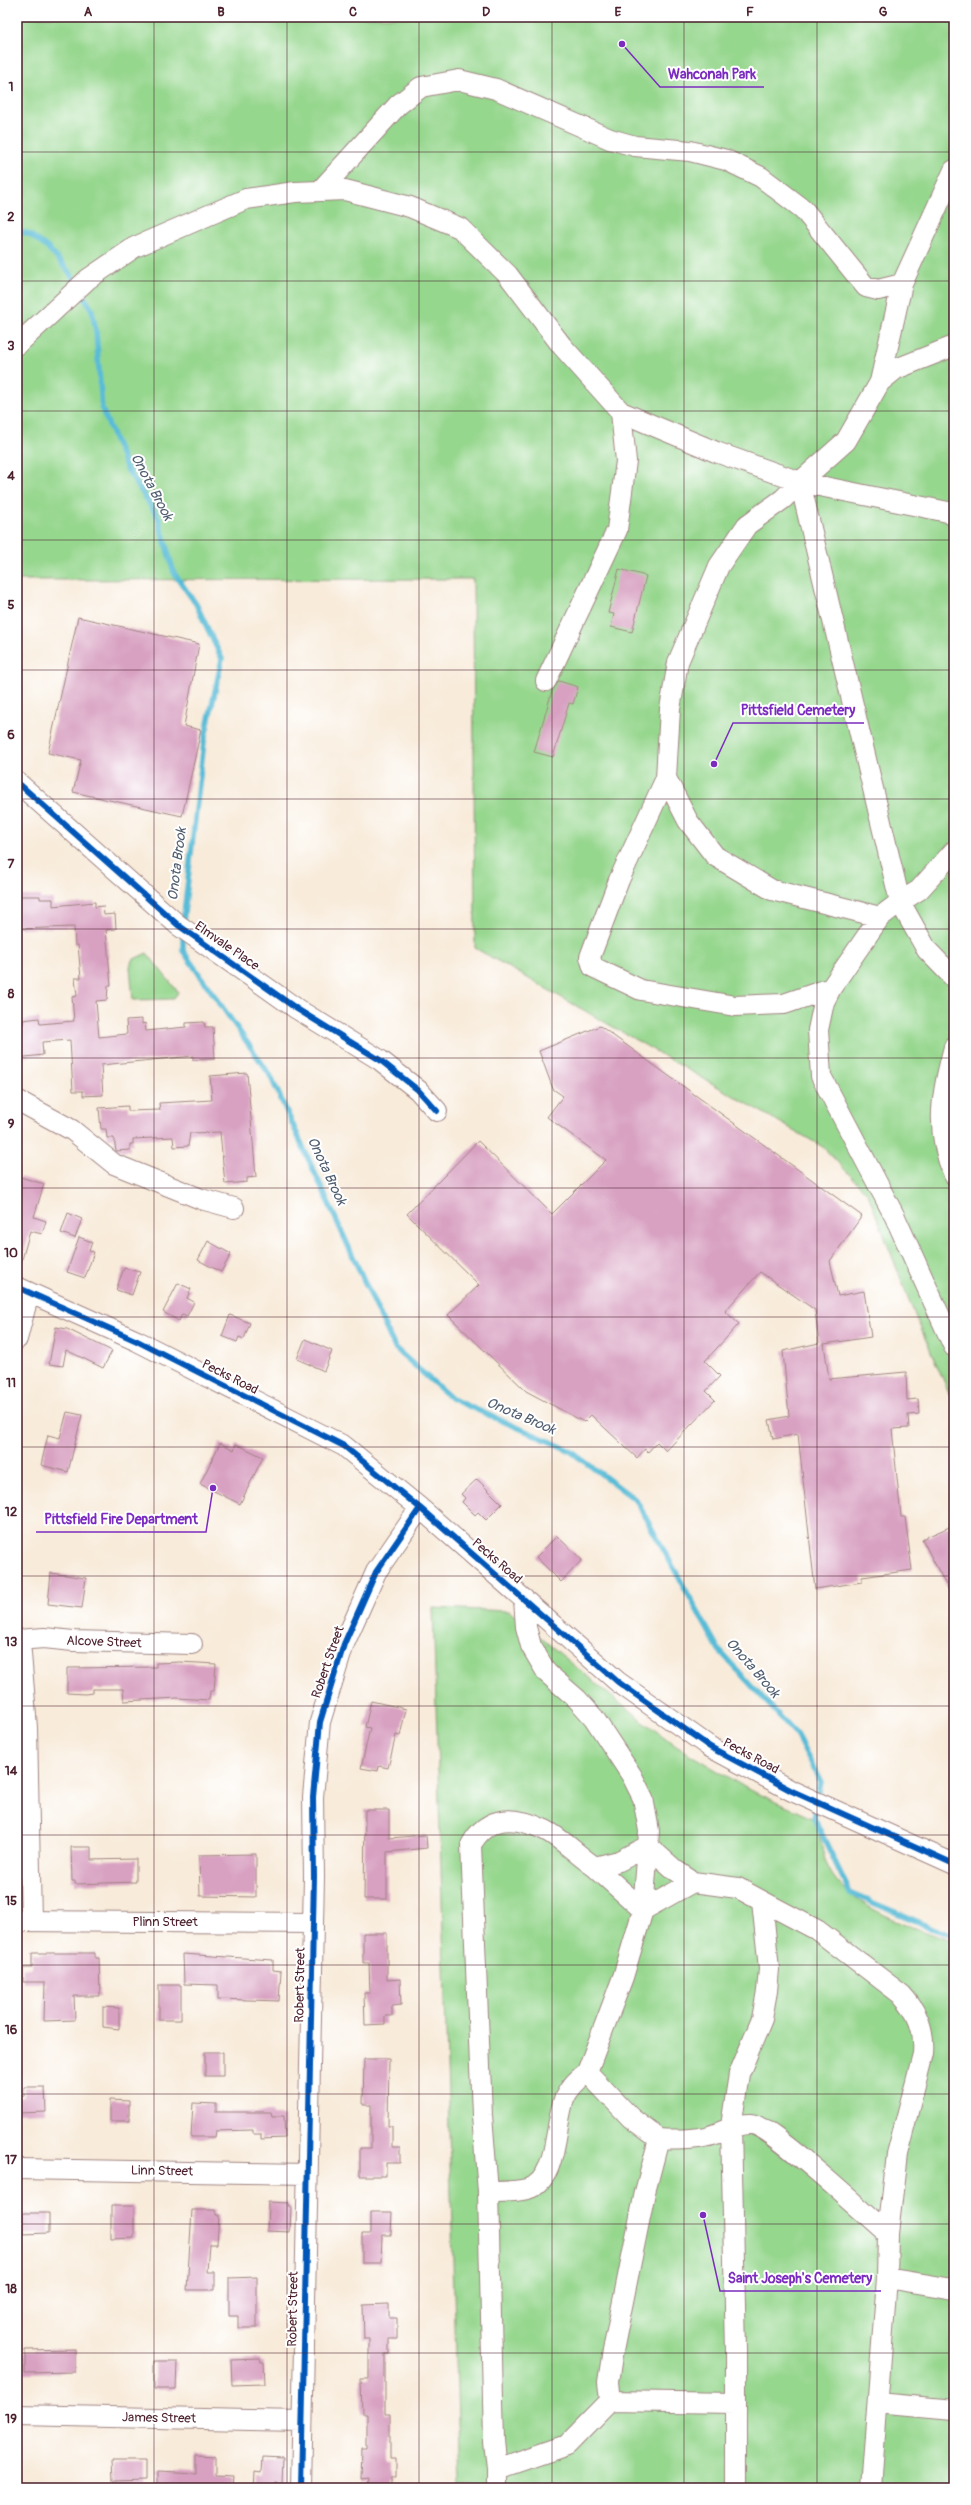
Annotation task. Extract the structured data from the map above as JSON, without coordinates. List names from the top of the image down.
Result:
{
  "streets": {
    "street": [
      "Elmvale Place",
      "Pecks Road",
      "Alcove Street",
      "Robert Street",
      "Plinn Street",
      "Linn Street",
      "James Street"
    ]
  },
  "crossings": [
    ["Pecks Road", "Robert Street"],
    ["Robert Street", "Plinn Street"],
    ["Robert Street", "Linn Street"],
    ["Robert Street", "James Street"]
  ],
  "water": ["Onota Brook"],
  "places": [
    "Wahconah Park",
    "Pittsfield Cemetery",
    "Pittsfield Fire Department",
    "Saint Joseph's Cemetery"
  ],
  "grid": {
    "columns": [
      "A",
      "B",
      "C",
      "D",
      "E",
      "F",
      "G"
    ],
    "rows": [
      "1",
      "2",
      "3",
      "4",
      "5",
      "6",
      "7",
      "8",
      "9",
      "10",
      "11",
      "12",
      "13",
      "14",
      "15",
      "16",
      "17",
      "18",
      "19"
    ]
  }
}
